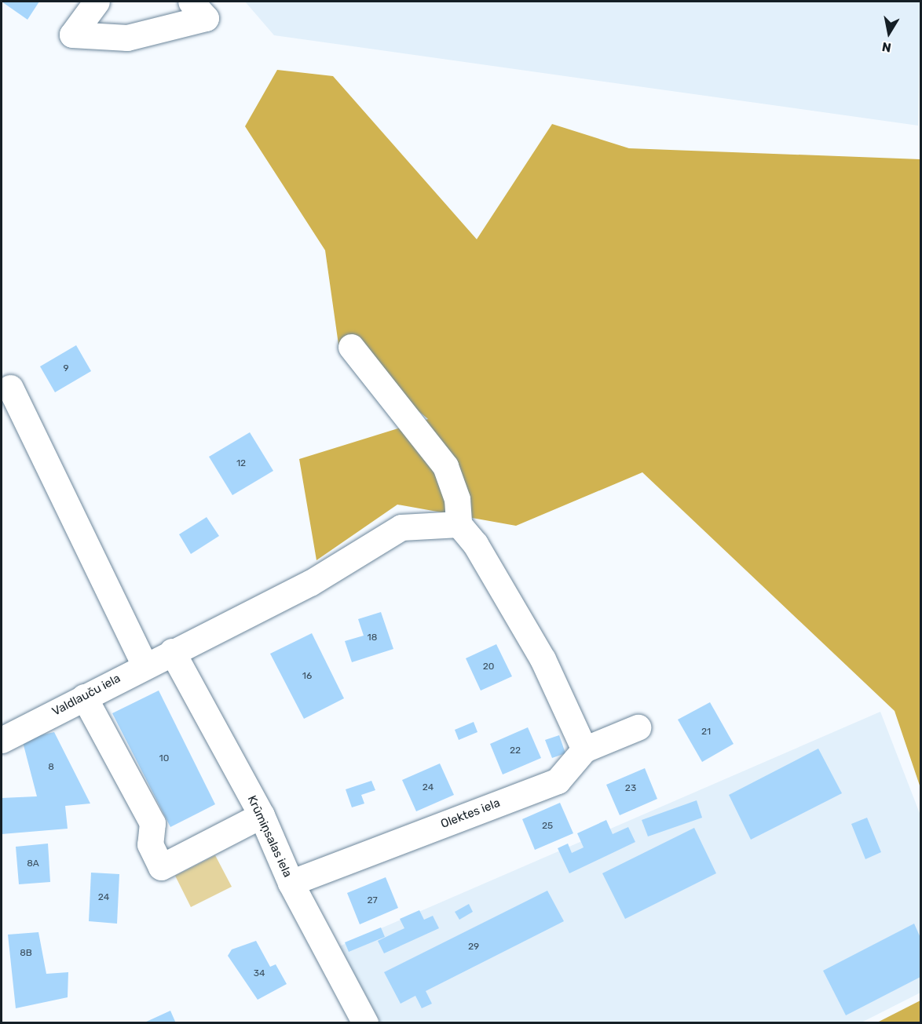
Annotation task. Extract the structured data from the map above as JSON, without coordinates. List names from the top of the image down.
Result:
{
  "streets": {
    "street": ["Valdlauču iela", "Olektes iela", "Krūmiņsalas iela"]
  },
  "crossings": [
    ["Valdlauču iela", "Krūmiņsalas iela"],
    ["Olektes iela", "Krūmiņsalas iela"]
  ],
  "house_numbers": [
    "9",
    "12",
    "18",
    "20",
    "16",
    "21",
    "22",
    "10",
    "8",
    "24",
    "23",
    "25",
    "8A",
    "24",
    "27",
    "29",
    "8B",
    "34"
  ],
  "north": "bottom"
}
